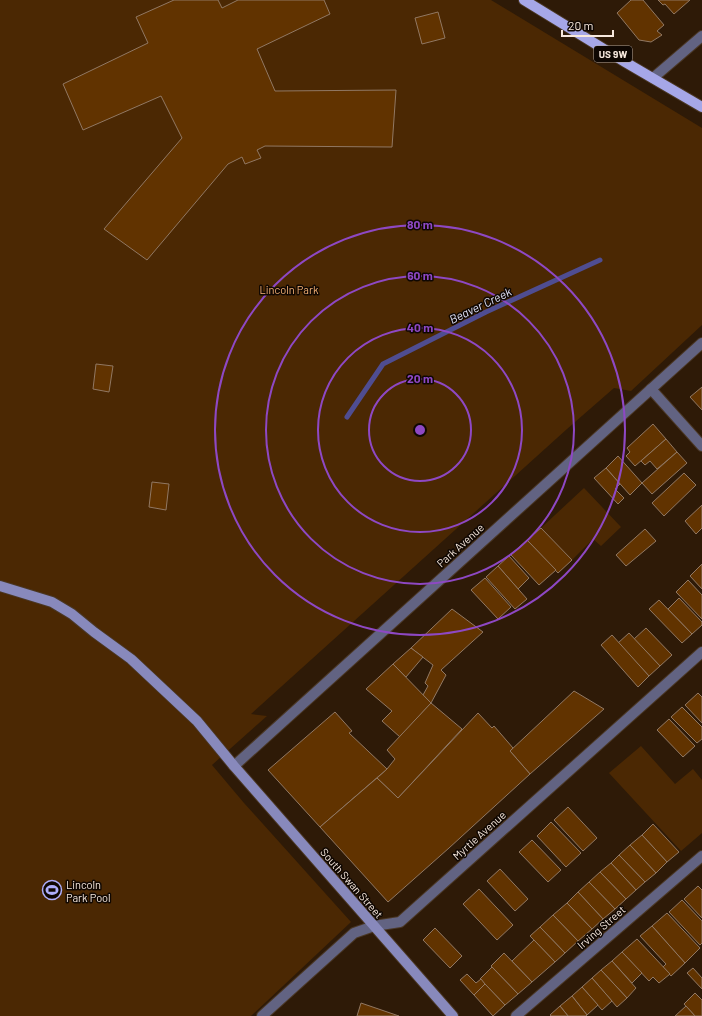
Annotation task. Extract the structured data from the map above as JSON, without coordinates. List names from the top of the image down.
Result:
{
  "streets": {
    "main road": ["US 9W"],
    "street": [
      "Park Avenue",
      "Myrtle Avenue",
      "South Swan Street",
      "Irving Street"
    ]
  },
  "crossings": [
    ["Park Avenue", "South Swan Street"],
    ["Myrtle Avenue", "South Swan Street"]
  ],
  "water": ["Beaver Creek"],
  "parks": ["Lincoln Park"],
  "places": {
    "sports": ["Lincoln Park Pool"]
  },
  "scale_bar": "20 m",
  "rings": [
    "80 m",
    "60 m",
    "40 m",
    "20 m"
  ]
}
